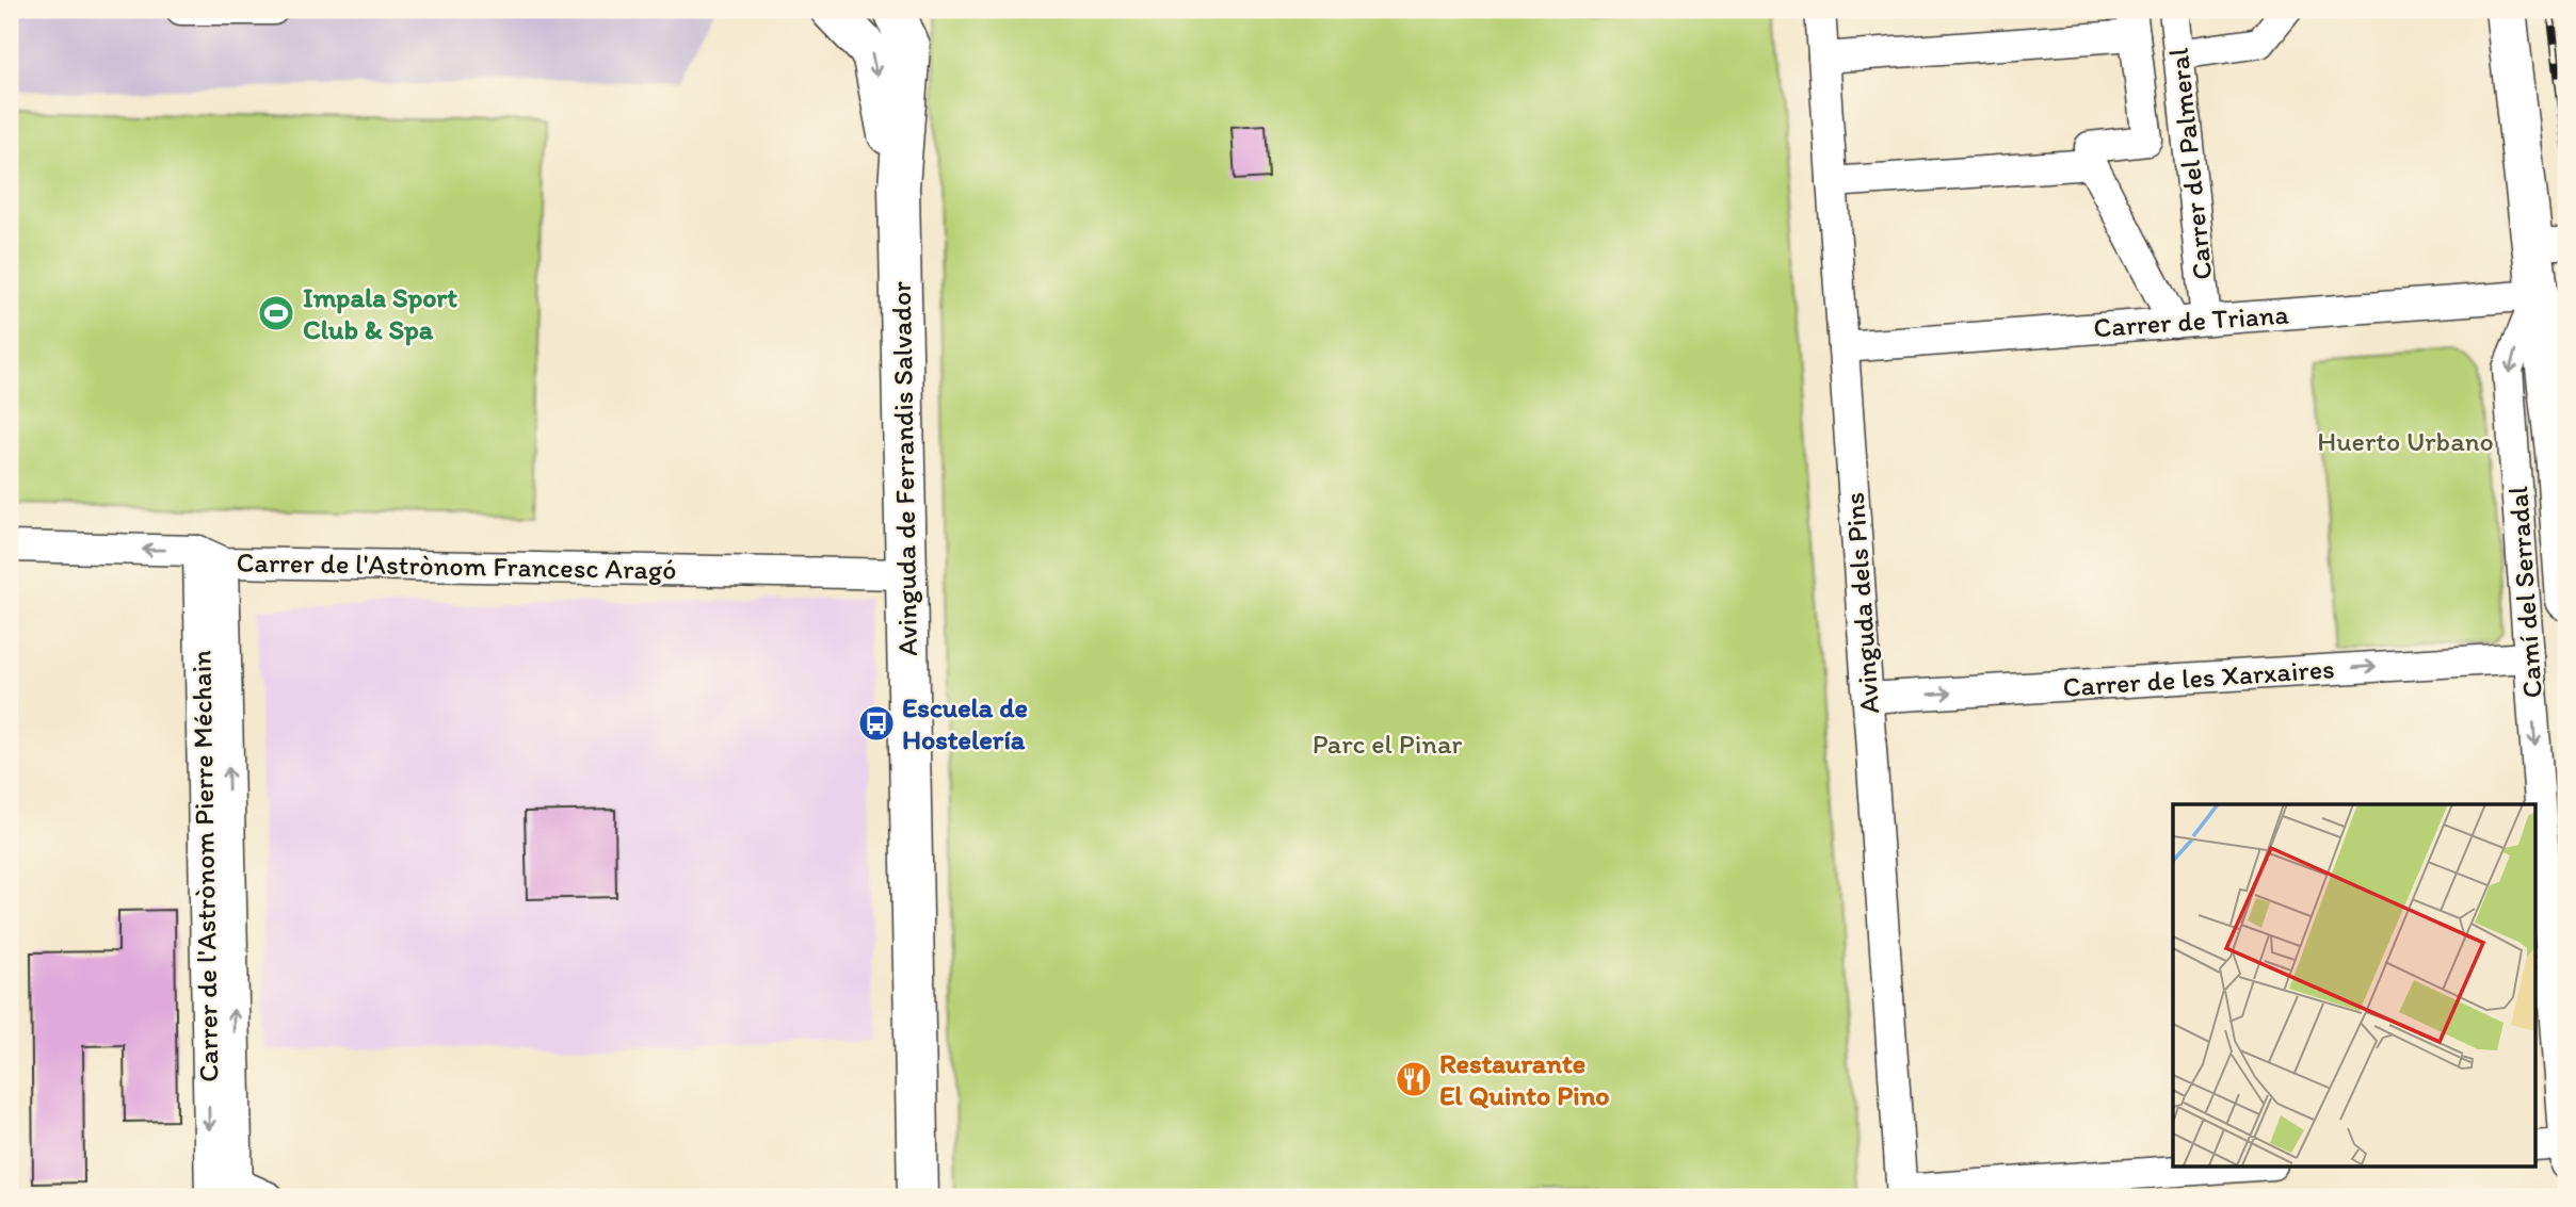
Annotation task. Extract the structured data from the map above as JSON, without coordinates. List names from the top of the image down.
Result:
{
  "streets": {
    "street": [
      "Carrer del Palmeral",
      "Carrer de Triana",
      "Avinguda de Ferrandis Salvador",
      "Carrer de l'Astrònom Francesc Aragó",
      "Camí del Serradal",
      "Avinguda dels Pins",
      "Carrer de les Xarxaires",
      "Carrer de l'Astrònom Pierre Méchain"
    ]
  },
  "crossings": [
    ["Carrer del Palmeral", "Carrer de Triana"],
    ["Carrer de Triana", "Camí del Serradal"],
    ["Carrer de Triana", "Avinguda dels Pins"],
    ["Avinguda de Ferrandis Salvador", "Carrer de l'Astrònom Francesc Aragó"],
    ["Carrer de l'Astrònom Francesc Aragó", "Carrer de l'Astrònom Pierre Méchain"],
    ["Camí del Serradal", "Carrer de les Xarxaires"],
    ["Avinguda dels Pins", "Carrer de les Xarxaires"]
  ],
  "one_way": ["Carrer de les Xarxaires"],
  "parks": ["Huerto Urbano", "Parc el Pinar"],
  "places": {
    "sports": ["Impala Sport Club & Spa"],
    "bus stop": ["Escuela de Hostelería"],
    "restaurant": ["Restaurante El Quinto Pino"]
  }
}
